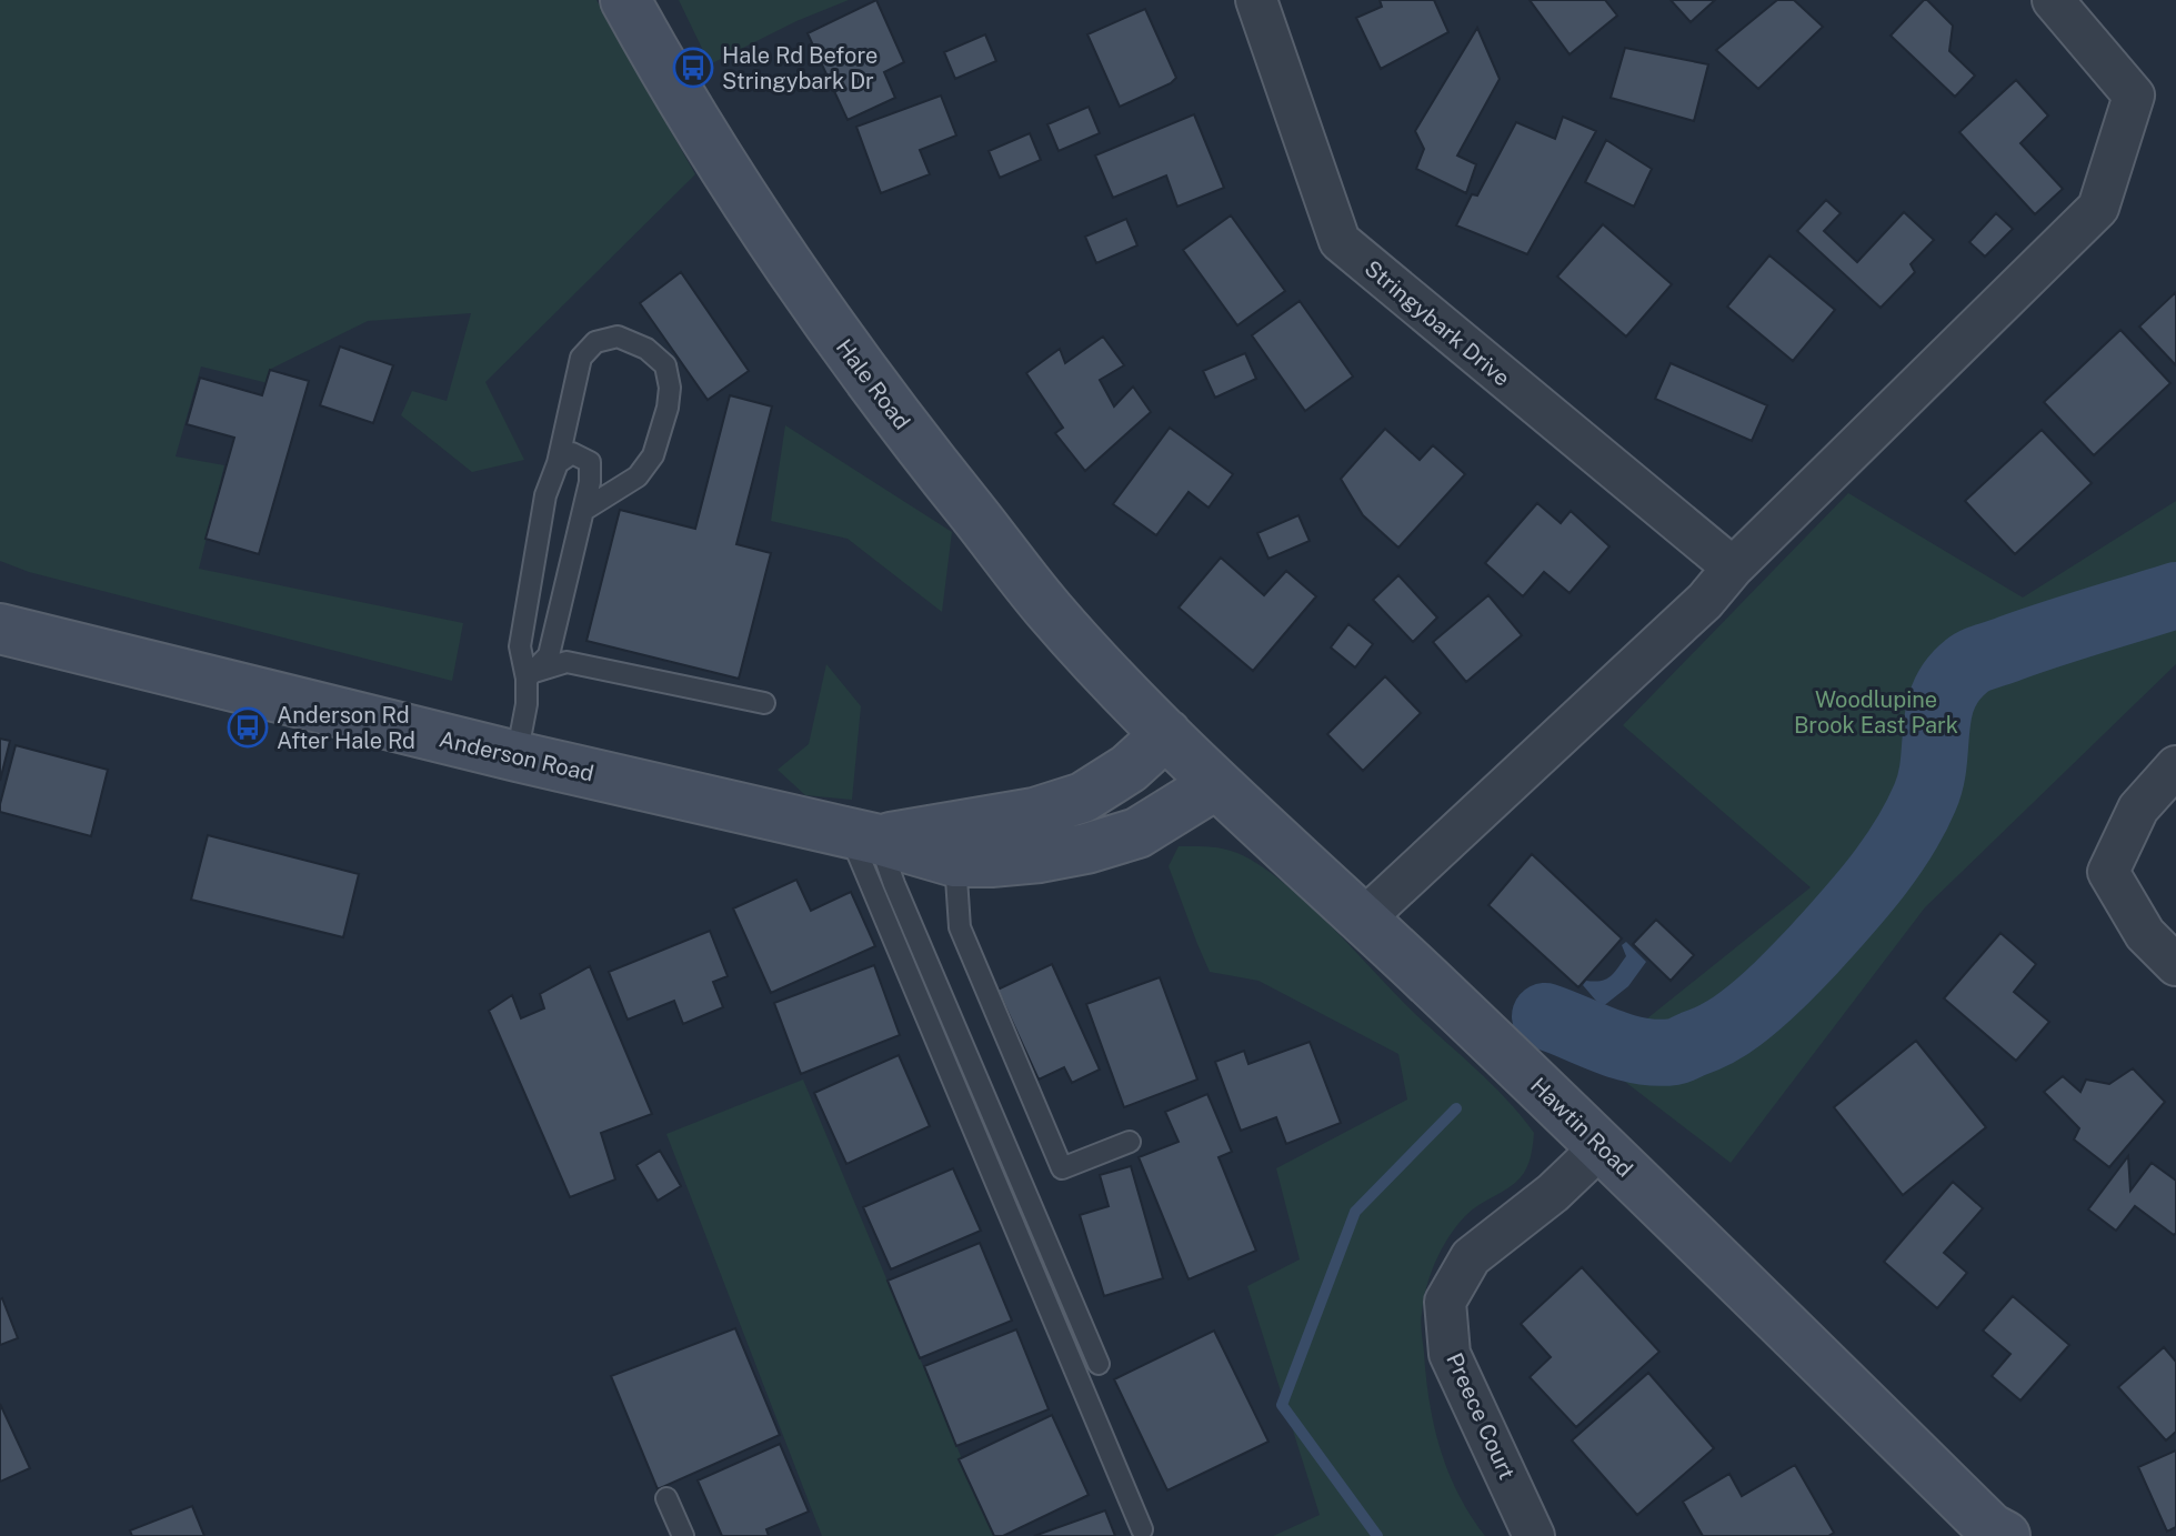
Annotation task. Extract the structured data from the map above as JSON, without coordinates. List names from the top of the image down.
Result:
{
  "streets": {
    "main road": ["Hale Road", "Anderson Road", "Hawtin Road"],
    "street": ["Stringybark Drive", "Preece Court"]
  },
  "crossings": [
    ["Hale Road", "Anderson Road"],
    ["Hale Road", "Hawtin Road"],
    ["Anderson Road", "Hawtin Road"],
    ["Hawtin Road", "Preece Court"]
  ],
  "parks": ["Woodlupine Brook East Park"],
  "places": {
    "bus stop": ["Hale Rd Before Stringybark Dr", "Anderson Rd After Hale Rd"]
  }
}
